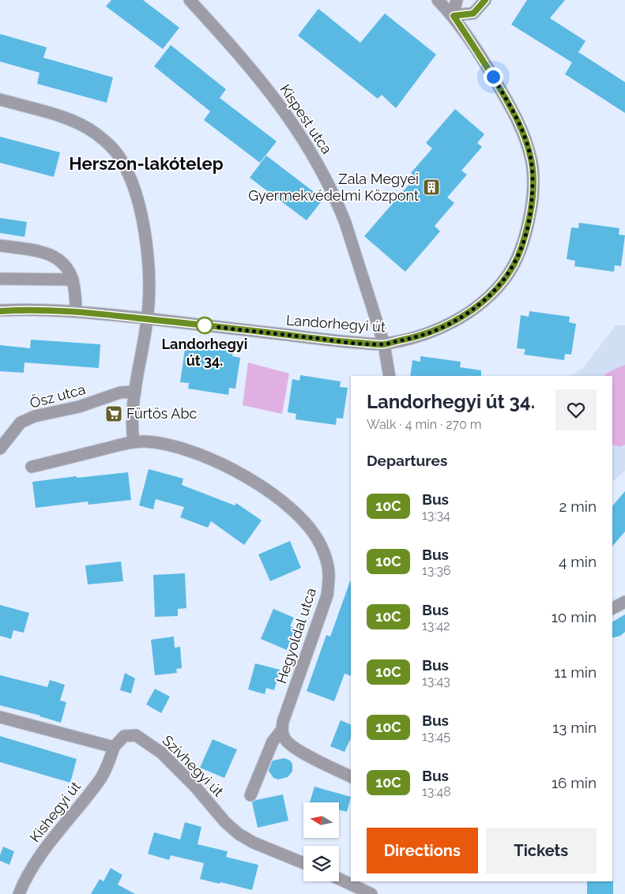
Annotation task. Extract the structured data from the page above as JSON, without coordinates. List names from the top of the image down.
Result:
{
  "streets": {
    "street": [
      "Kispest utca",
      "Landorhegyi út",
      "Ősz utca",
      "Hegyoldal utca",
      "Szívhegyi út",
      "Kishegyi út"
    ]
  },
  "crossings": [
    ["Kispest utca", "Landorhegyi út"],
    ["Szívhegyi út", "Kishegyi út"]
  ],
  "districts": ["Herszon-lakótelep"],
  "places": {
    "building": ["Zala Megyei Gyermekvédelmi Központ"],
    "other": ["Landorhegyi út 34."],
    "supermarket": ["Fürtös Abc"]
  },
  "lines": ["bus line 10C"],
  "north": "left",
  "page": {
    "heading": [
      ["Landorhegyi út 34.", "Walk · 4 min · 270 m"],
      "Departures"
    ],
    "list": [
      {
        "mark": "10C",
        "name": "Bus",
        "note": "13:34",
        "value": "2 min"
      },
      {
        "mark": "10C",
        "name": "Bus",
        "note": "13:36",
        "value": "4 min"
      },
      {
        "mark": "10C",
        "name": "Bus",
        "note": "13:42",
        "value": "10 min"
      },
      {
        "mark": "10C",
        "name": "Bus",
        "note": "13:43",
        "value": "11 min"
      },
      {
        "mark": "10C",
        "name": "Bus",
        "note": "13:45",
        "value": "13 min"
      },
      {
        "mark": "10C",
        "name": "Bus",
        "note": "13:48",
        "value": "16 min"
      }
    ],
    "buttons": ["Directions", "Tickets"]
  }
}
